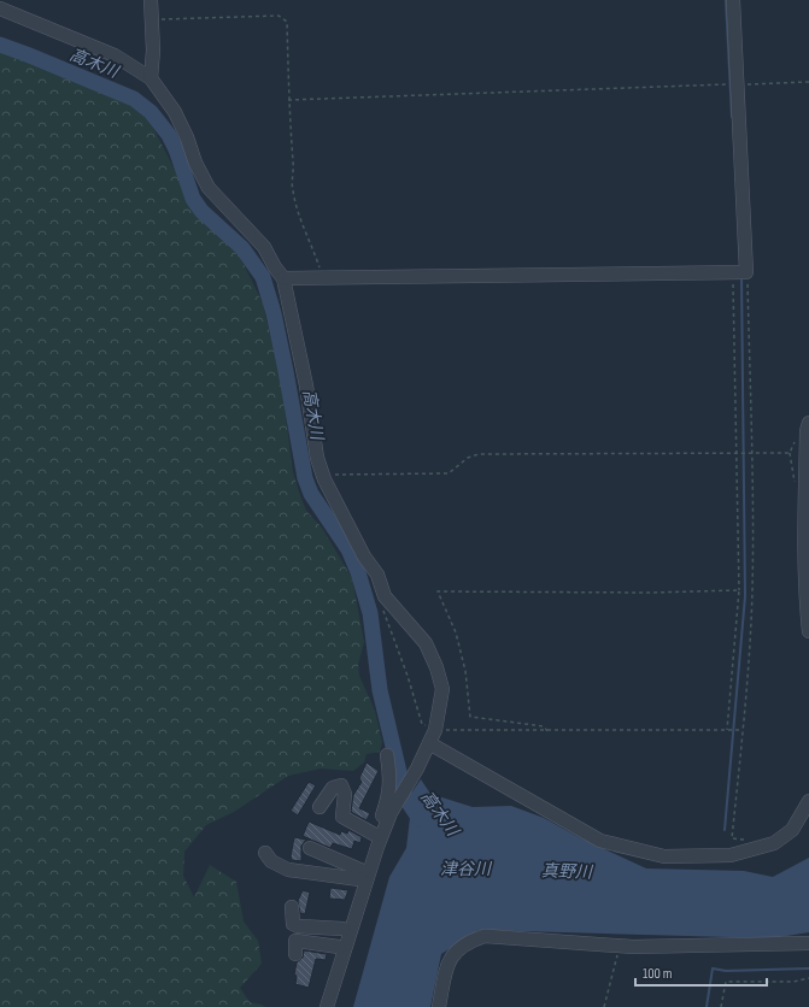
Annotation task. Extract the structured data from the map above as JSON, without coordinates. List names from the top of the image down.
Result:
{
  "water": ["高木川", "津谷川", "真野川"],
  "scale_bar": "100 m"
}
